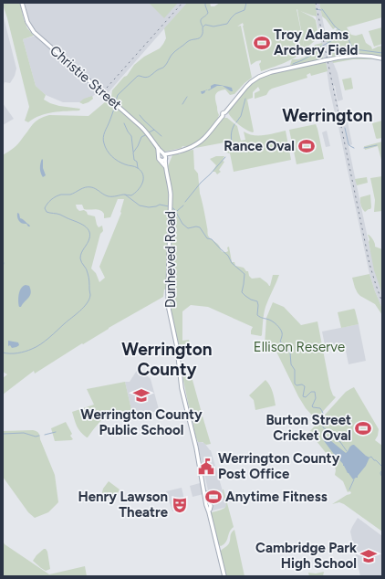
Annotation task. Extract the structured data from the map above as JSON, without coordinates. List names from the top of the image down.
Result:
{
  "streets": {
    "main road": ["Christie Street", "Dunheved Road"]
  },
  "crossings": [
    ["Christie Street", "Dunheved Road"]
  ],
  "districts": ["Werrington", "Werrington County"],
  "parks": ["Ellison Reserve"],
  "places": {
    "sports": [
      "Troy Adams Archery Field",
      "Rance Oval",
      "Burton Street Cricket Oval",
      "Anytime Fitness"
    ],
    "school or university": ["Werrington County Public School", "Cambridge Park High School"],
    "public building": ["Werrington County Post Office"],
    "theatre": ["Henry Lawson Theatre"]
  }
}
